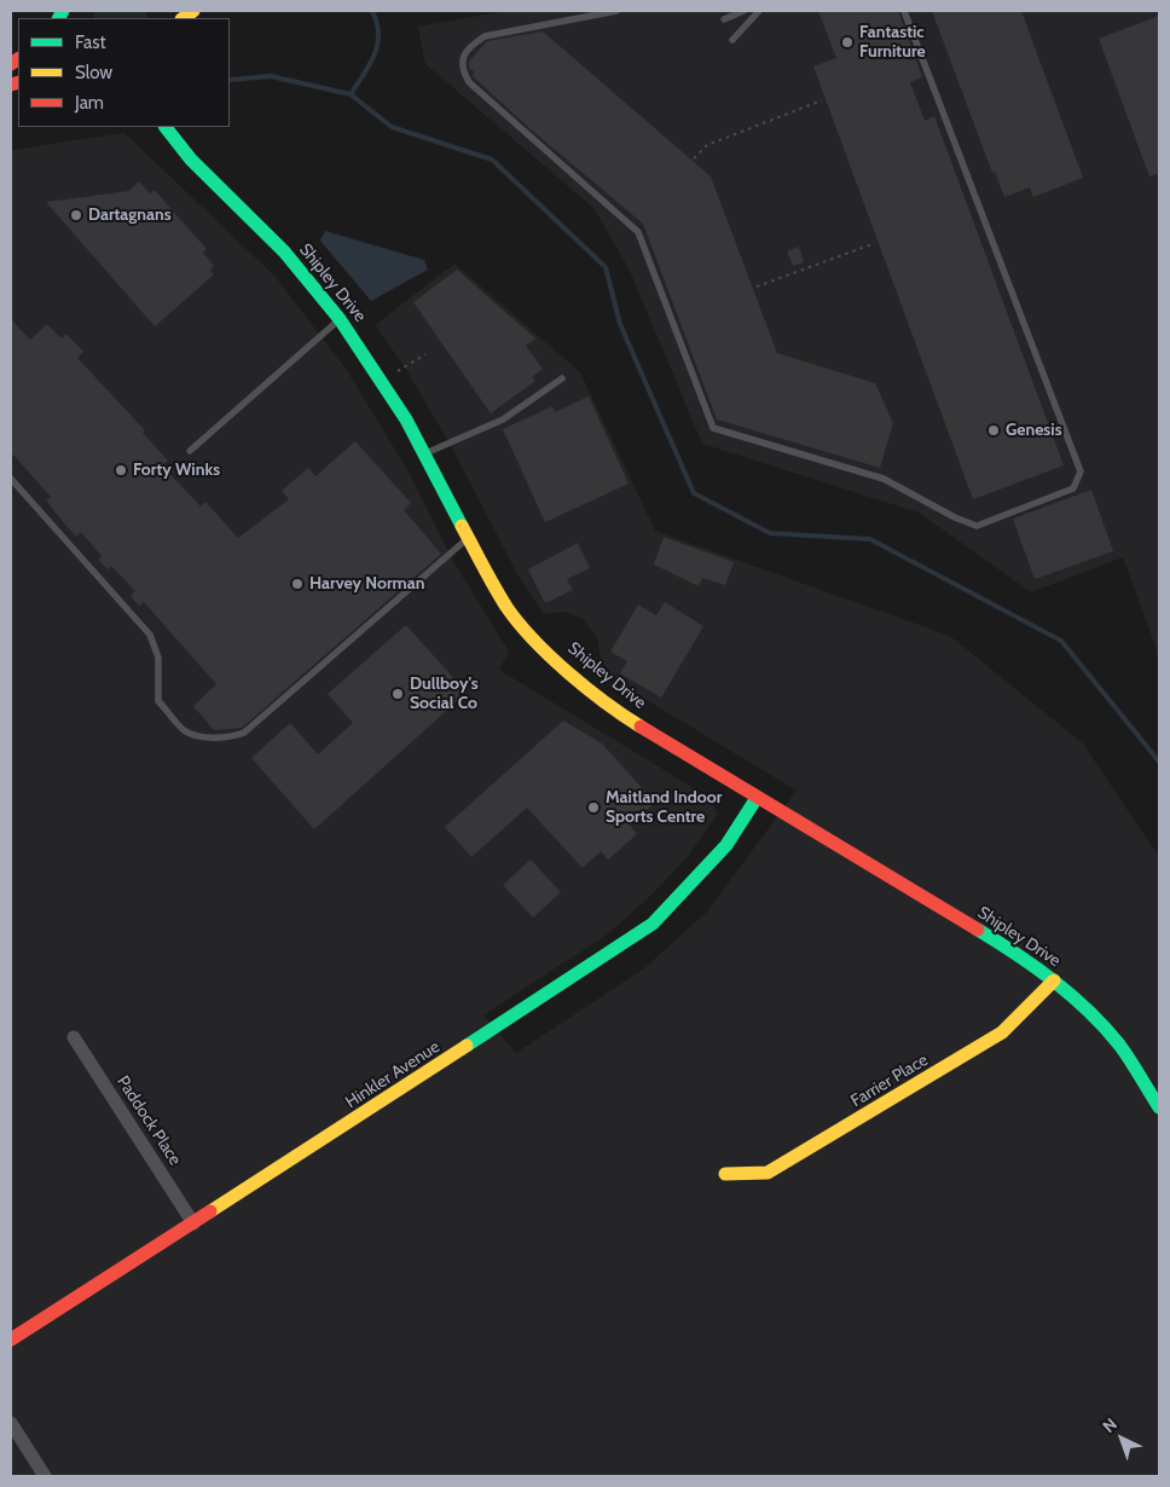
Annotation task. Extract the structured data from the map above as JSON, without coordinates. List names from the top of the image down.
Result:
{
  "streets": {
    "main road": ["Shipley Drive", "Hinkler Avenue", "Farrier Place"],
    "street": ["Paddock Place"]
  },
  "crossings": [
    ["Shipley Drive", "Hinkler Avenue"],
    ["Shipley Drive", "Farrier Place"],
    ["Hinkler Avenue", "Paddock Place"]
  ],
  "places": [
    "Fantastic Furniture",
    "Dartagnans",
    "Genesis",
    "Forty Winks",
    "Harvey Norman",
    "Dullboy's Social Co",
    "Maitland Indoor Sports Centre"
  ],
  "legend": ["Fast", "Slow", "Jam"],
  "north": "top left"
}
